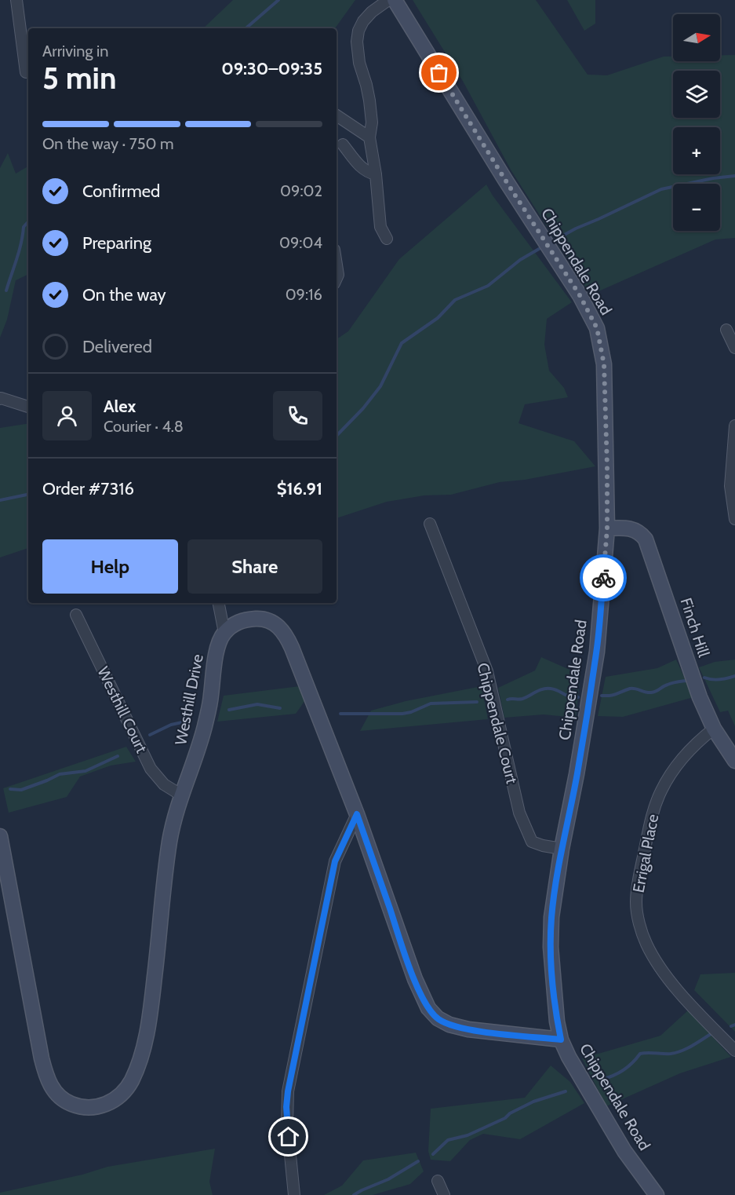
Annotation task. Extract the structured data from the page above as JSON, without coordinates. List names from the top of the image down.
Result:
{
  "streets": {
    "street": [
      "Chippendale Road",
      "Finch Hill",
      "Westhill Drive",
      "Westhill Court",
      "Chippendale Court",
      "Errigal Place"
    ]
  },
  "crossings": [
    ["Chippendale Road", "Finch Hill"],
    ["Chippendale Road", "Chippendale Court"],
    ["Finch Hill", "Errigal Place"],
    ["Westhill Drive", "Westhill Court"]
  ],
  "north": "right",
  "page": {
    "map_buttons": ["+", "−"],
    "heading": ["5 min", "Arriving in", "09:30–09:35"],
    "panel": [
      "Alex",
      "Courier · 4.8",
      "Order #7316",
      "$16.91"
    ],
    "bar": "On the way · 750 m",
    "list": [
      ["Confirmed", "09:02"],
      ["Preparing", "09:04"],
      ["On the way", "09:16"],
      "Delivered"
    ],
    "buttons": ["Help", "Share"]
  }
}
